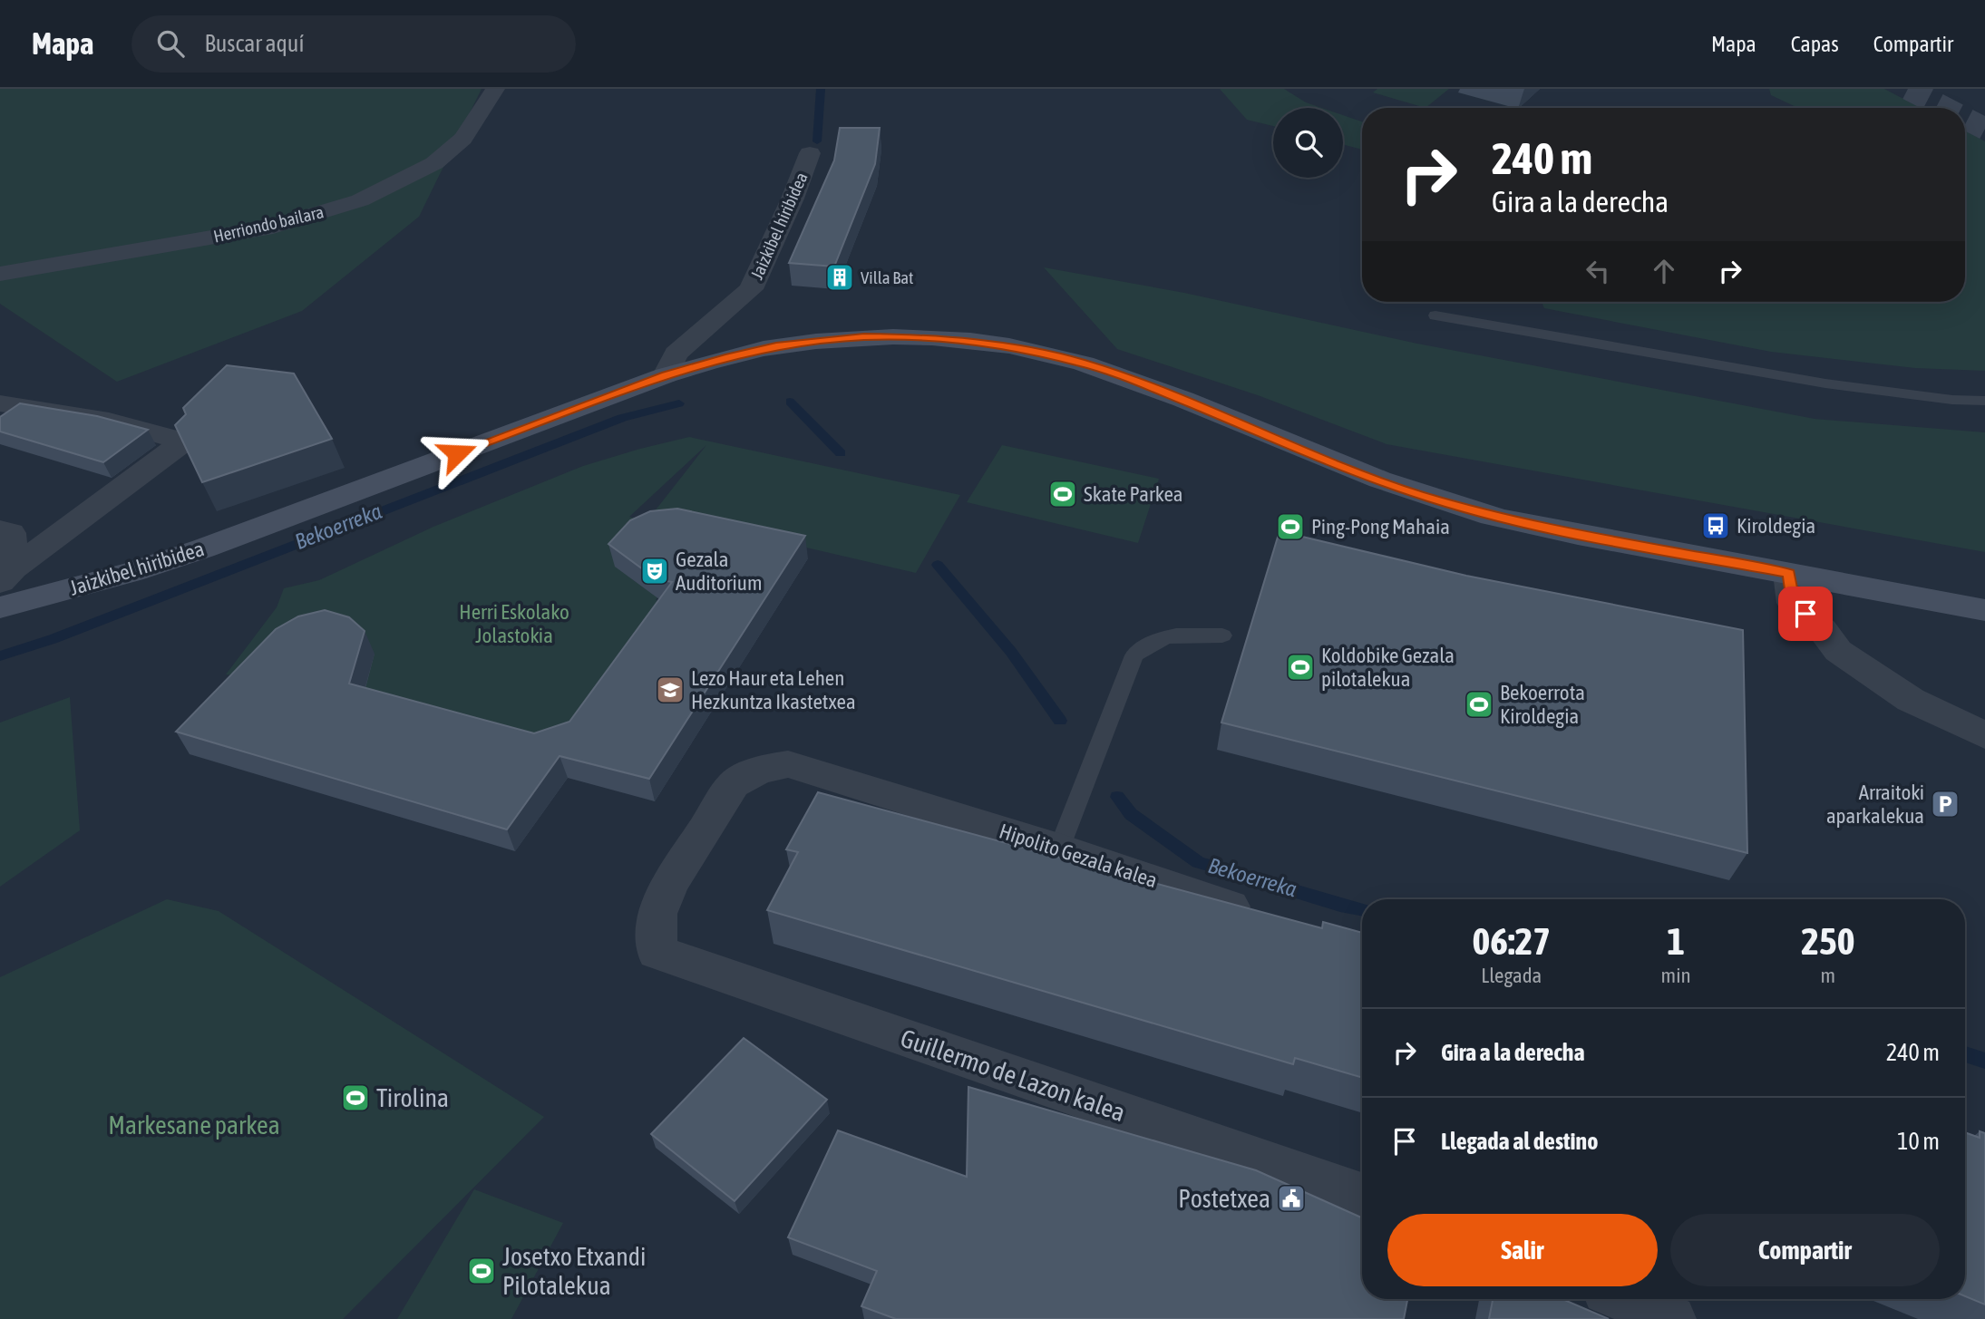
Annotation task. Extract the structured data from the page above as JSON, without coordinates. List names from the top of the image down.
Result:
{
  "streets": {
    "main road": ["Jaizkibel hiribidea"],
    "street": ["Herriondo bailara", "Hipolito Gezala kalea", "Guillermo de Lazon kalea"]
  },
  "crossings": [
    ["Hipolito Gezala kalea", "Guillermo de Lazon kalea"]
  ],
  "water": ["Bekoerreka"],
  "parks": ["Herri Eskolako Jolastokia", "Markesane parkea"],
  "places": {
    "building": ["Villa Bat"],
    "sports": [
      "Skate Parkea",
      "Ping-Pong Mahaia",
      "Koldobike Gezala pilotalekua",
      "Bekoerrota Kiroldegia",
      "Tirolina",
      "Josetxo Etxandi Pilotalekua"
    ],
    "bus stop": ["Kiroldegia"],
    "theatre": ["Gezala Auditorium"],
    "school or university": ["Lezo Haur eta Lehen Hezkuntza Ikastetxea"],
    "parking": ["Arraitoki aparkalekua"],
    "public building": ["Postetxea"]
  },
  "page": {
    "header": "Mapa",
    "search": "Buscar aquí",
    "nav": ["Mapa", "Capas", "Compartir"],
    "turn": ["240 m", "Gira a la derecha"],
    "eta": [
      "06:27",
      "Llegada",
      "1",
      "min",
      "250",
      "m"
    ],
    "list": [
      {
        "name": "Gira a la derecha",
        "value": "240 m"
      },
      {
        "name": "Llegada al destino",
        "value": "10 m"
      }
    ],
    "buttons": ["Salir", "Compartir"]
  }
}
